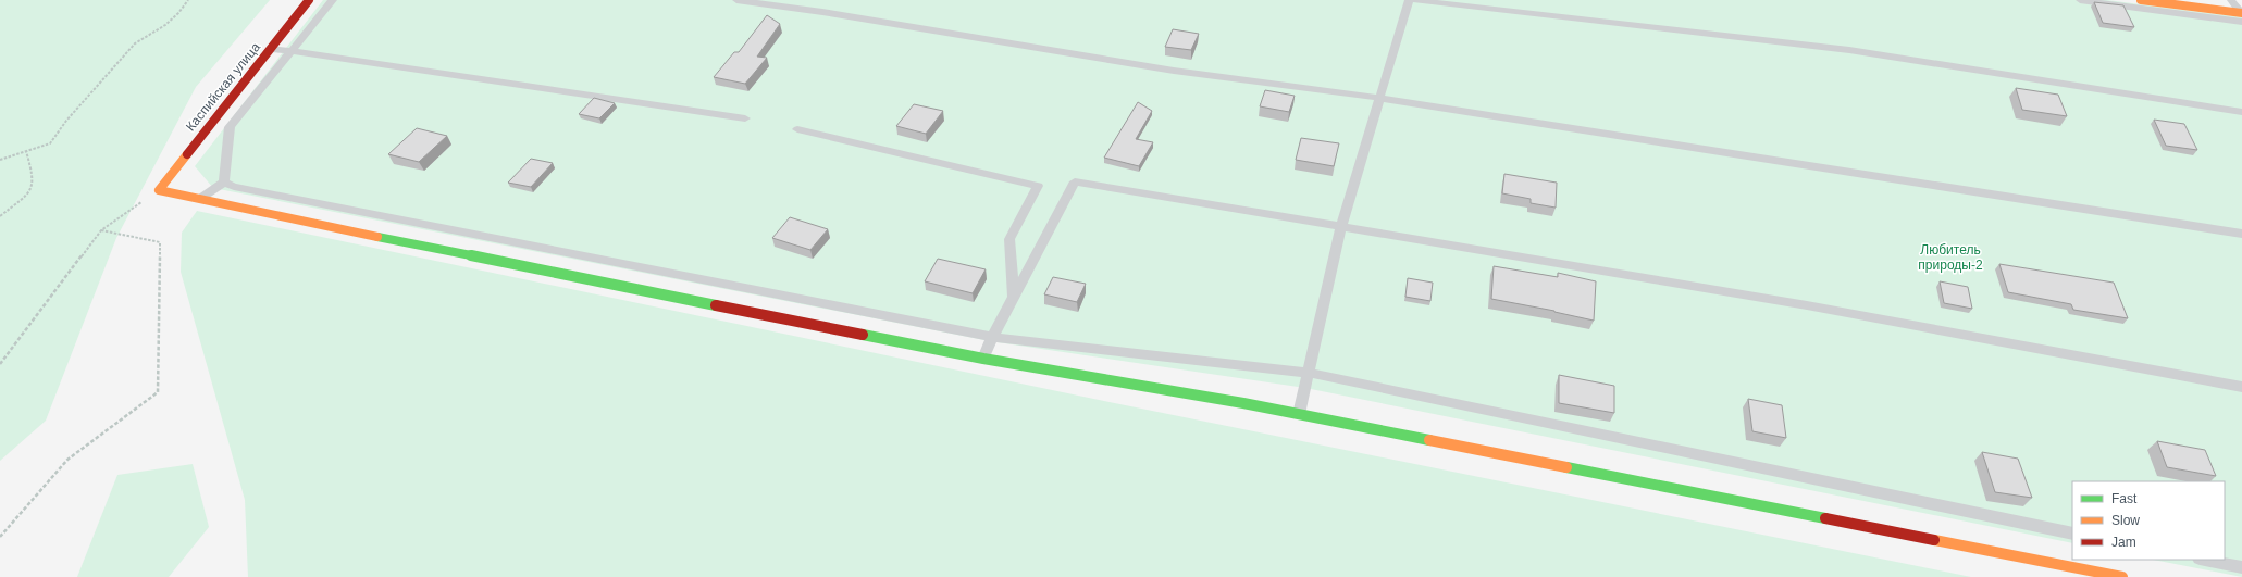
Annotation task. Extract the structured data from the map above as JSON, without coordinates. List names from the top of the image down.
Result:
{
  "streets": {
    "street": ["Каспийская улица"]
  },
  "parks": ["Любитель природы-2"],
  "legend": ["Fast", "Slow", "Jam"]
}
